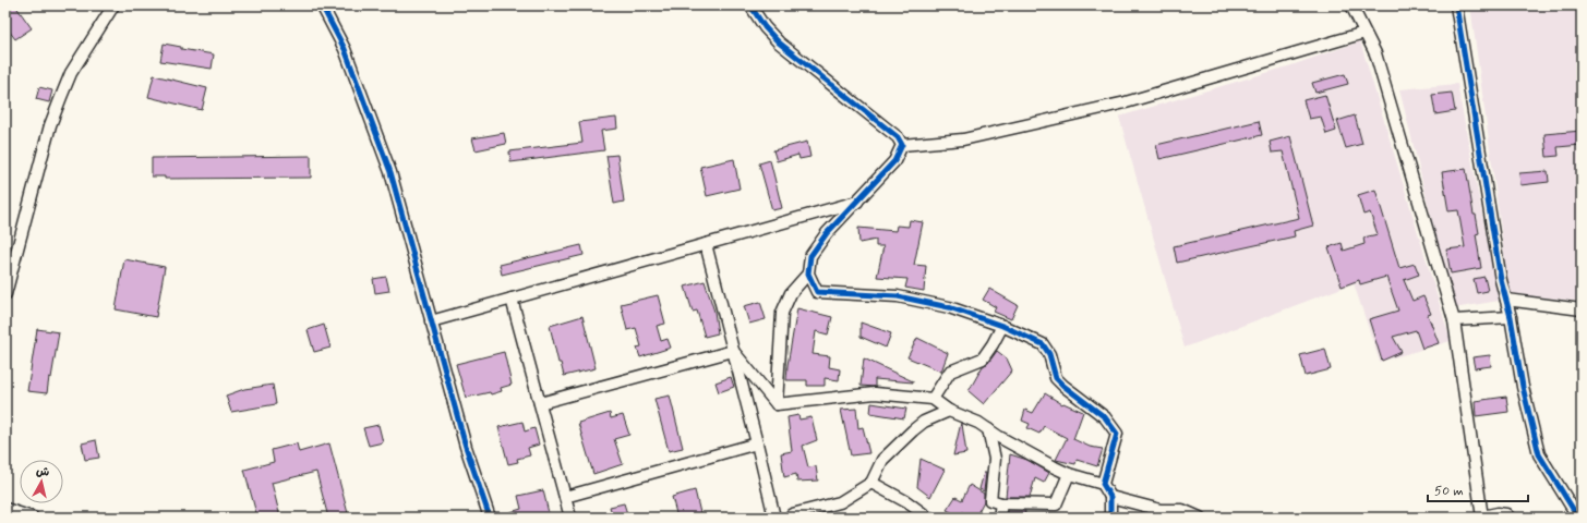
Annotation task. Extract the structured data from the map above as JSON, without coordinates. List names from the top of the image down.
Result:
{
  "scale_bar": "50 m",
  "north": "top"
}
